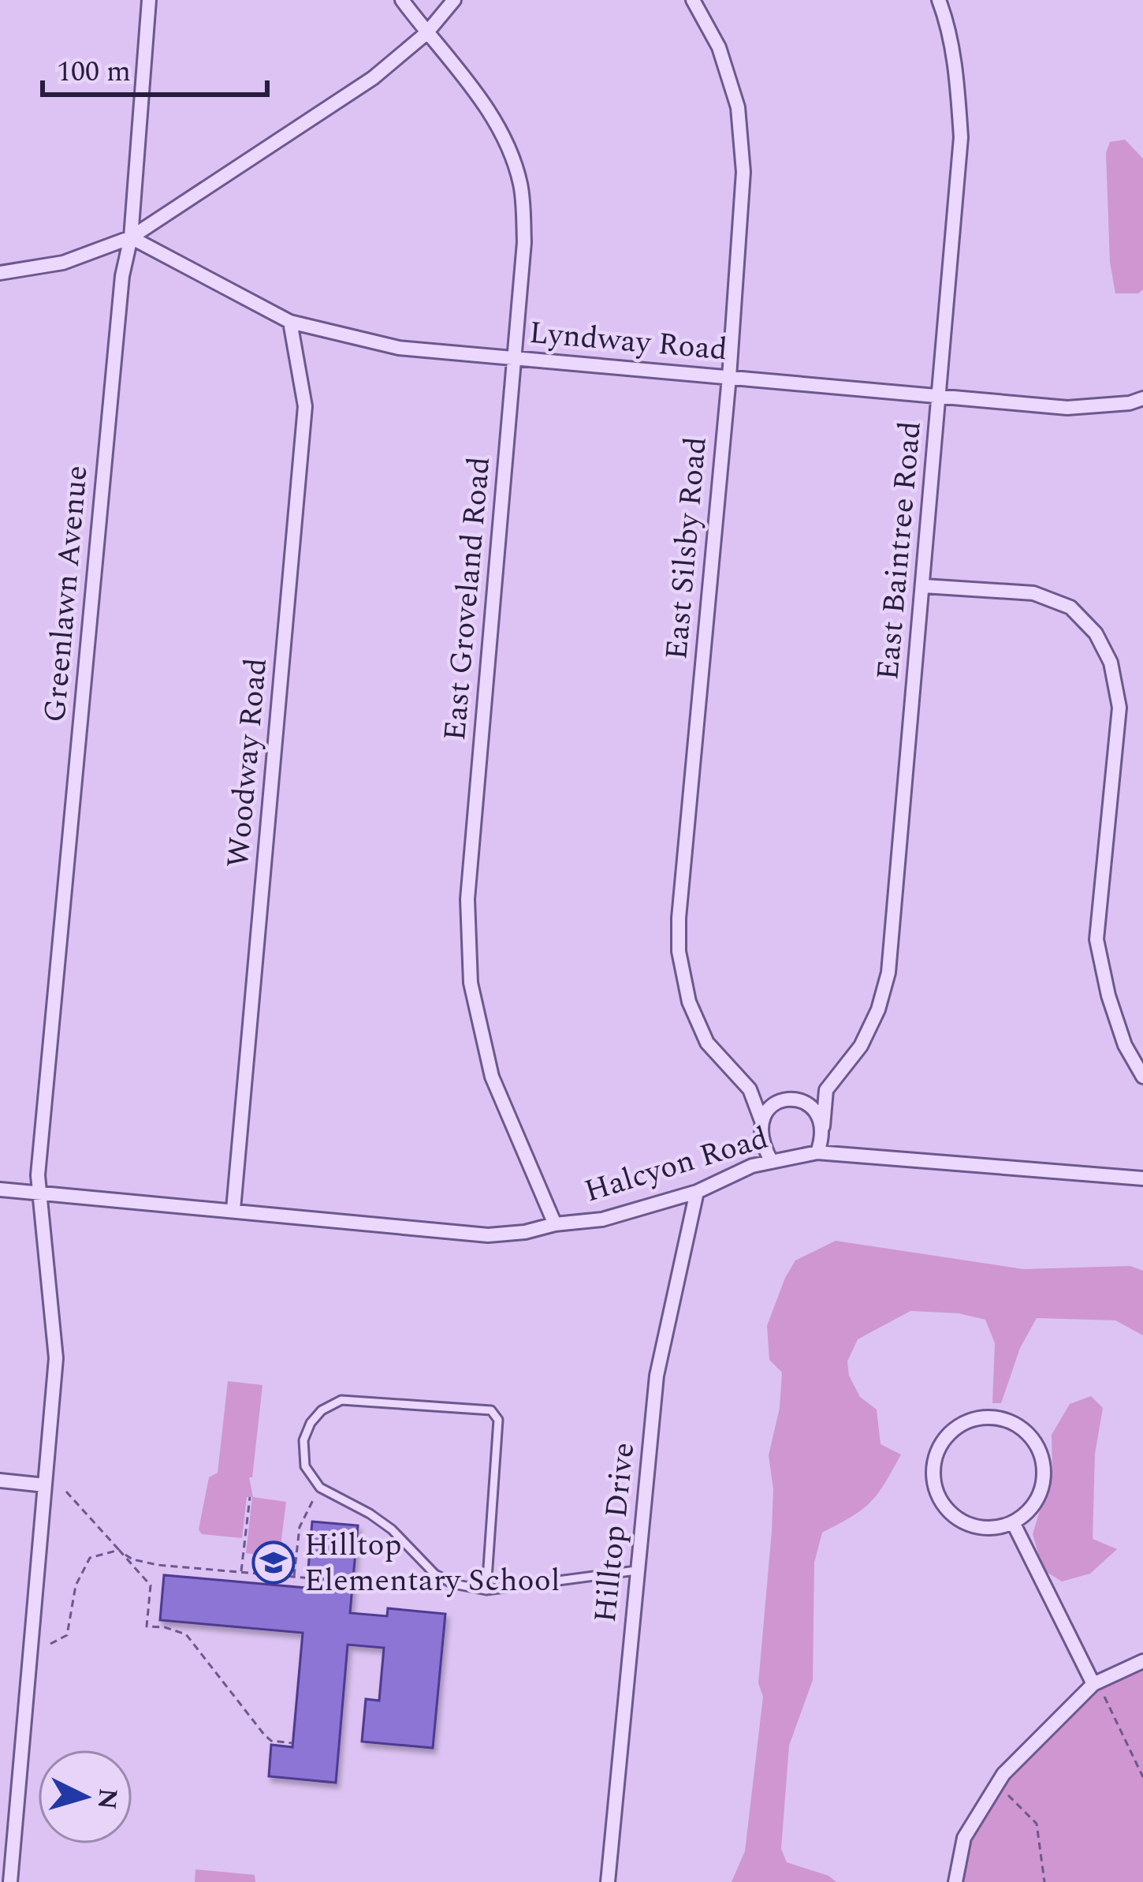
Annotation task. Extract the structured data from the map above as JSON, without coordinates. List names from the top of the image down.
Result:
{
  "streets": {
    "street": [
      "Lyndway Road",
      "East Silsby Road",
      "East Baintree Road",
      "Greenlawn Avenue",
      "East Groveland Road",
      "Woodway Road",
      "Halcyon Road",
      "Hilltop Drive"
    ]
  },
  "crossings": [
    ["Lyndway Road", "East Silsby Road"],
    ["Lyndway Road", "East Baintree Road"],
    ["Lyndway Road", "Greenlawn Avenue"],
    ["Lyndway Road", "East Groveland Road"],
    ["Lyndway Road", "Woodway Road"],
    ["East Silsby Road", "Halcyon Road"],
    ["Greenlawn Avenue", "Halcyon Road"],
    ["East Groveland Road", "Halcyon Road"],
    ["Woodway Road", "Halcyon Road"],
    ["Halcyon Road", "Hilltop Drive"]
  ],
  "places": {
    "school or university": ["Hilltop Elementary School"]
  },
  "scale_bar": "100 m",
  "north": "right"
}
